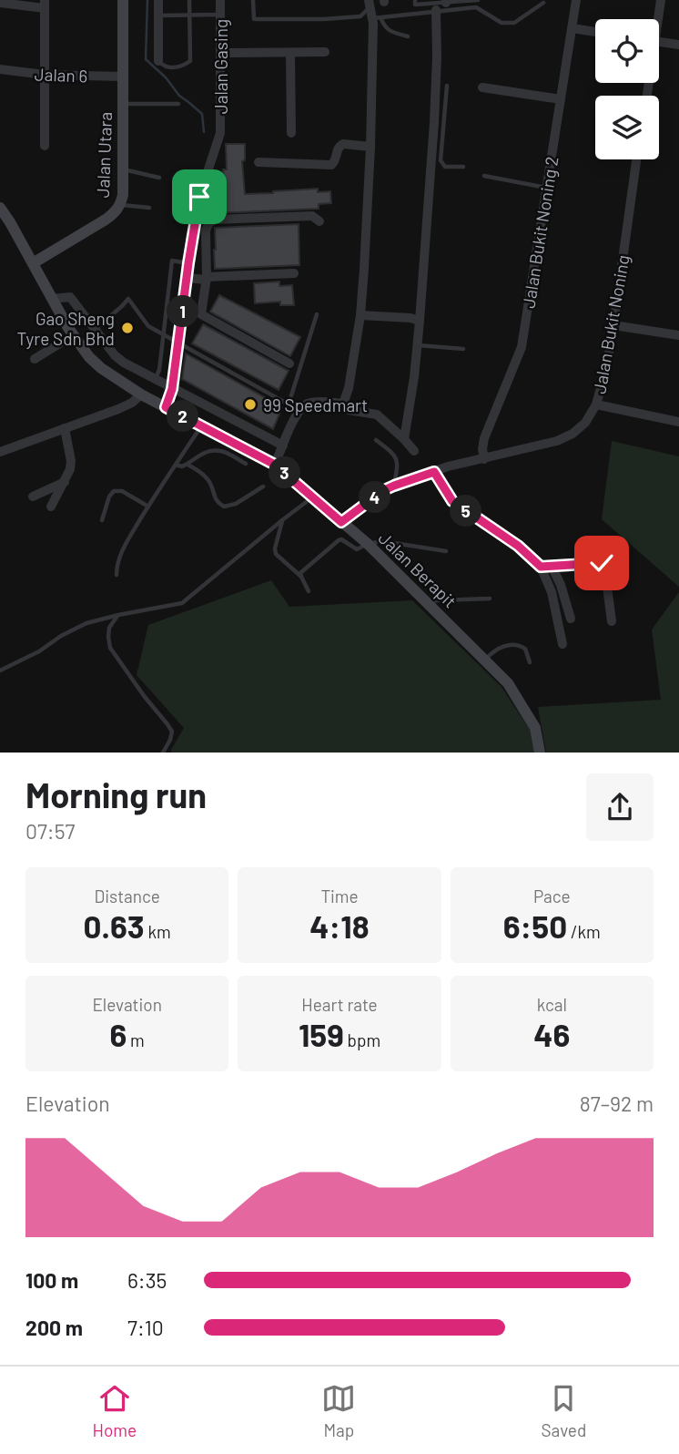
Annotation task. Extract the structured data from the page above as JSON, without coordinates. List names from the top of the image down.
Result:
{
  "streets": {
    "main road": ["Jalan Utara", "Jalan Berapit"],
    "street": [
      "Jalan Gasing",
      "Jalan 6",
      "Jalan Bukit Noning 2",
      "Jalan Bukit Noning"
    ]
  },
  "crossings": [
    ["Jalan Gasing", "Jalan Berapit"],
    ["Jalan 6", "Jalan Utara"],
    ["Jalan Utara", "Jalan Berapit"],
    ["Jalan Bukit Noning 2", "Jalan Bukit Noning"],
    ["Jalan Bukit Noning", "Jalan Berapit"]
  ],
  "places": ["Gao Sheng Tyre Sdn Bhd", "99 Speedmart"],
  "page": {
    "pins": [
      "1",
      "2",
      "3",
      "4",
      "5"
    ],
    "heading": ["Morning run", "07:57"],
    "stats": [
      ["Distance", "0.63 km"],
      ["Time", "4:18"],
      ["Pace", "6:50 /km"],
      ["Elevation", "6 m"],
      ["Heart rate", "159 bpm"],
      ["kcal", "46"]
    ],
    "chart": ["Elevation", "87–92 m"],
    "list": [
      {
        "name": "100 m",
        "note": "6:35"
      },
      {
        "name": "200 m",
        "note": "7:10"
      }
    ],
    "tabs": ["Home", "Map", "Saved"]
  }
}
